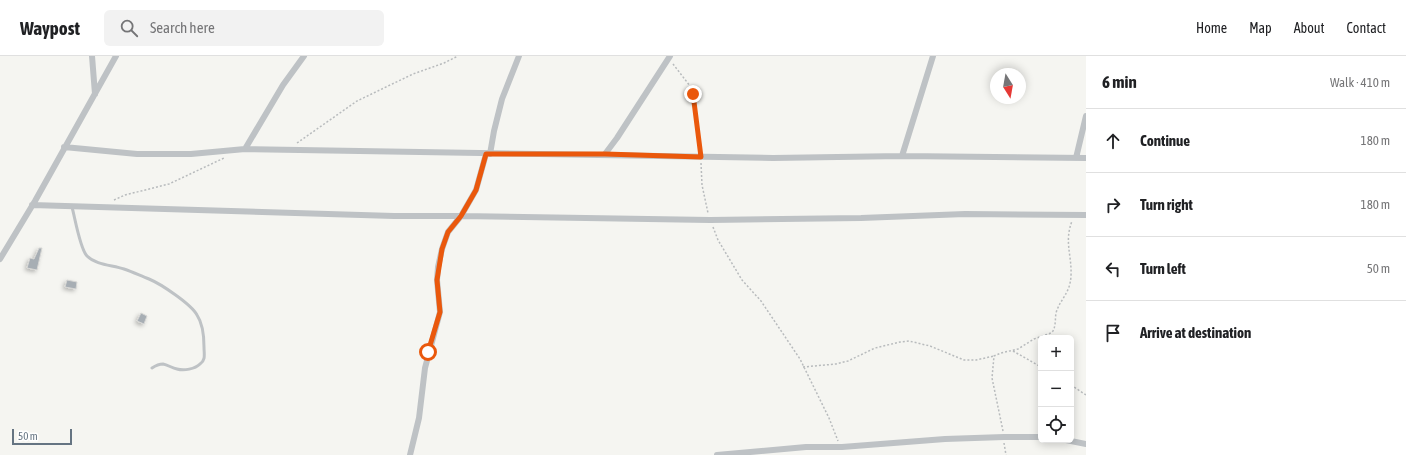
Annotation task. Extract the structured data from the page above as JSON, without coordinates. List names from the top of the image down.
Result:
{
  "scale_bar": "50 m",
  "north": "bottom",
  "page": {
    "header": "Waypost",
    "search": "Search here",
    "nav": [
      "Home",
      "Map",
      "About",
      "Contact"
    ],
    "heading": ["6 min", "Walk · 410 m"],
    "list": [
      ["Continue", "180 m"],
      ["Turn right", "180 m"],
      ["Turn left", "50 m"],
      "Arrive at destination"
    ],
    "map_buttons": ["+", "−"],
    "scale": "50 m"
  }
}
